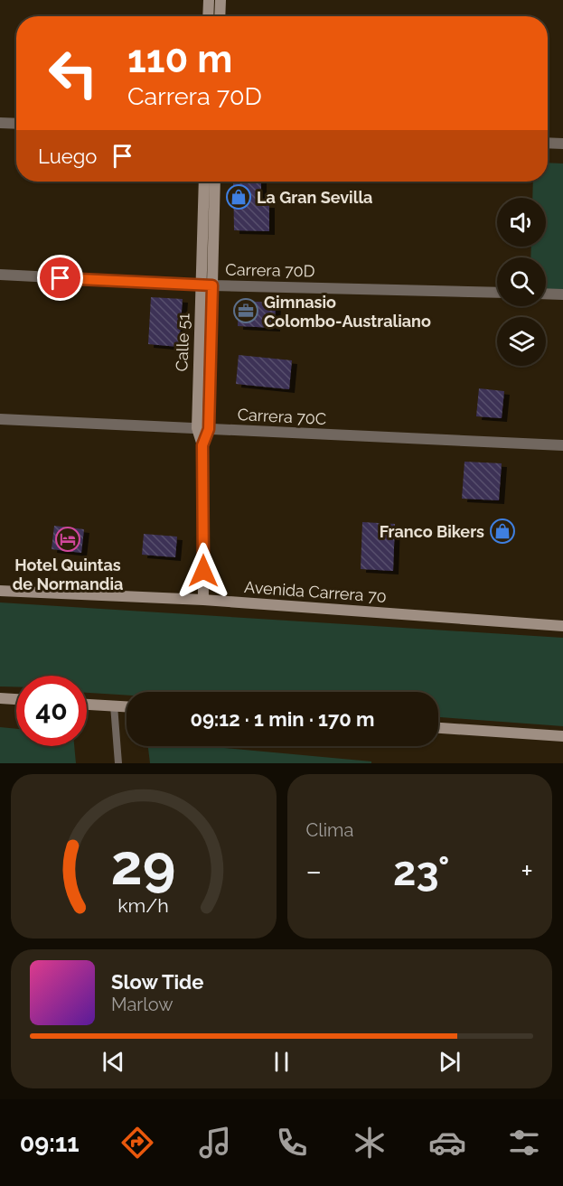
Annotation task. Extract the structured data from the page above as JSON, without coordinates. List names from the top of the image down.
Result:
{
  "streets": {
    "main road": ["Calle 51", "Avenida Carrera 70"],
    "street": ["Carrera 70D", "Carrera 70C"]
  },
  "crossings": [
    ["Carrera 70D", "Calle 51"],
    ["Calle 51", "Carrera 70C"],
    ["Calle 51", "Avenida Carrera 70"]
  ],
  "places": {
    "shop": ["La Gran Sevilla", "Franco Bikers"],
    "office": ["Gimnasio Colombo-Australiano"],
    "hotel": ["Hotel Quintas de Normandia"]
  },
  "page": {
    "turn": ["110 m", "Carrera 70D"],
    "then": "Luego",
    "limit": "40",
    "trip": "09:12 · 1 min · 170 m",
    "tile": "Clima",
    "heat": ["−", "23°", "+"],
    "song": ["Slow Tide", "Marlow"],
    "tabs": "09:11",
    "gauge": ["29", "km/h"]
  }
}
